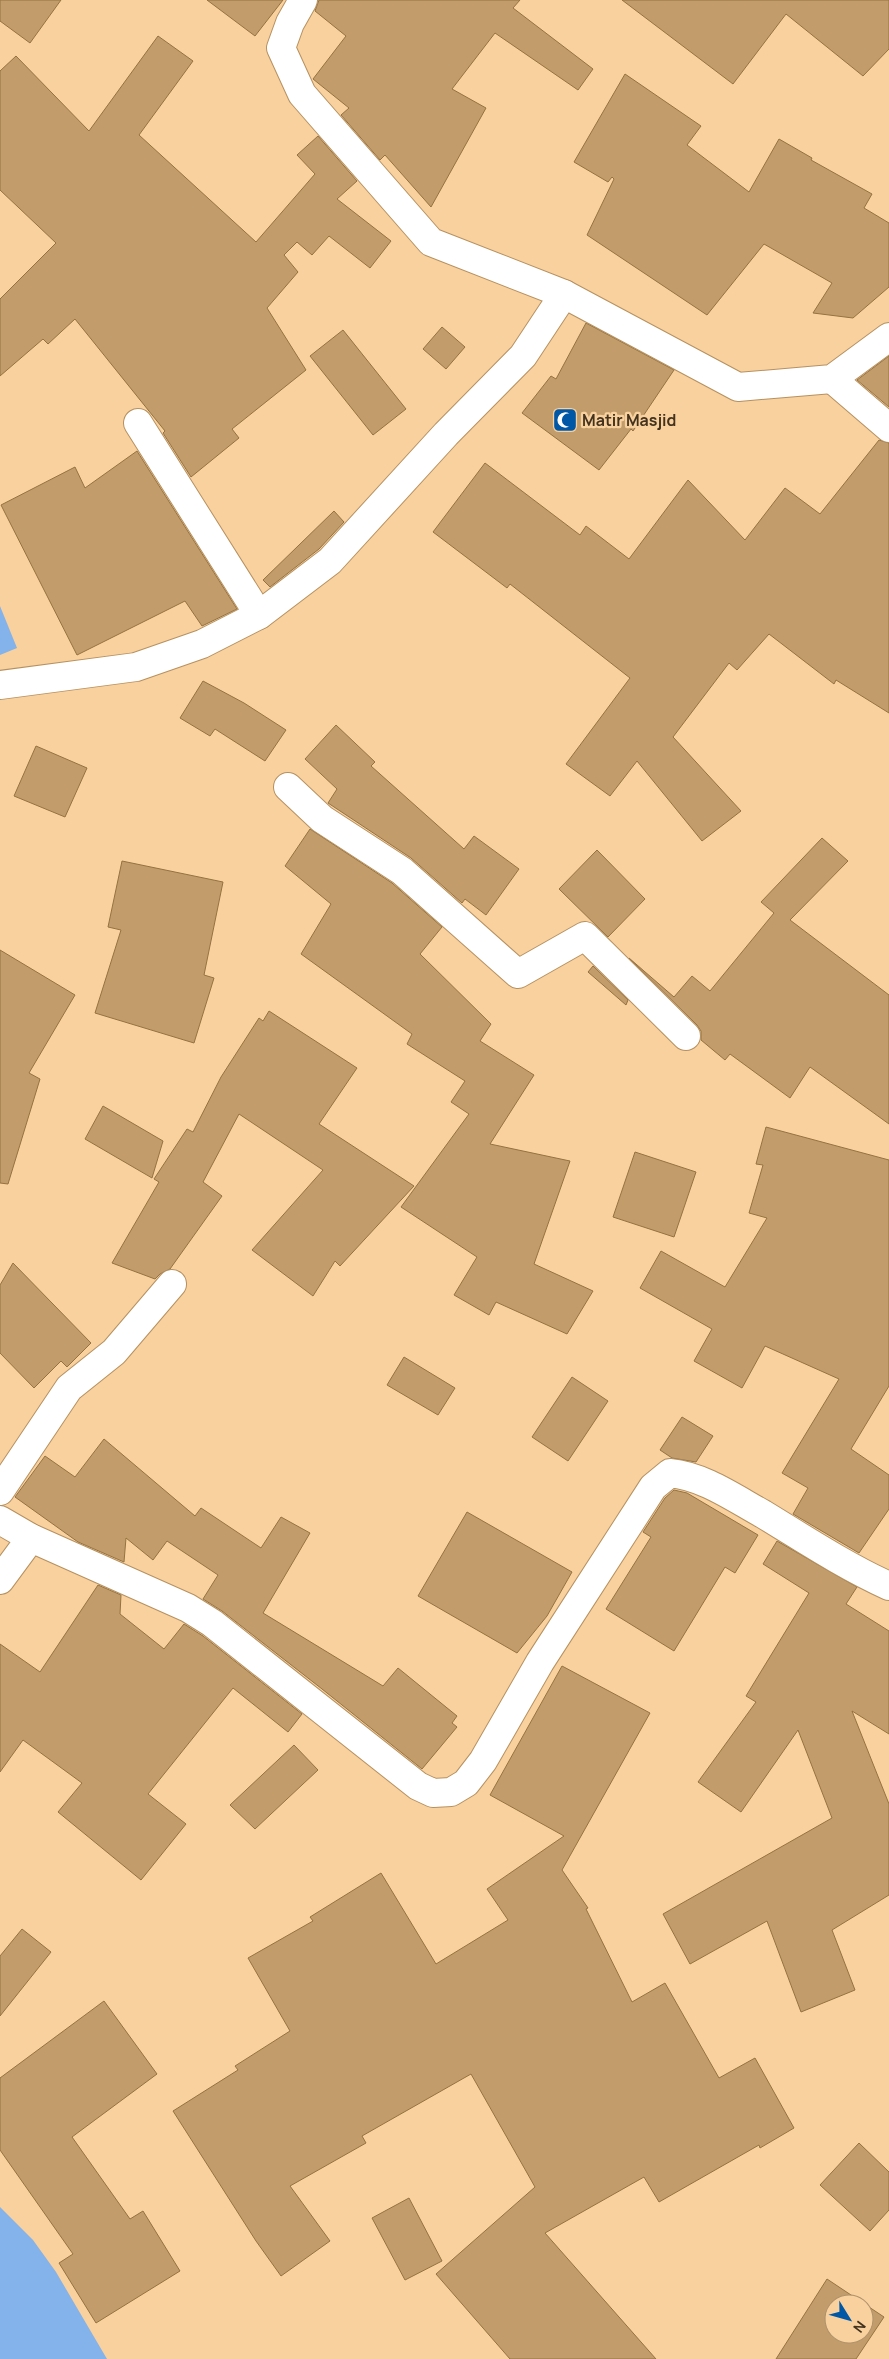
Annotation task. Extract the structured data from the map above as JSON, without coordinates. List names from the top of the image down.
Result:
{
  "places": {
    "mosque": ["Matir Masjid"]
  },
  "north": "bottom right"
}
